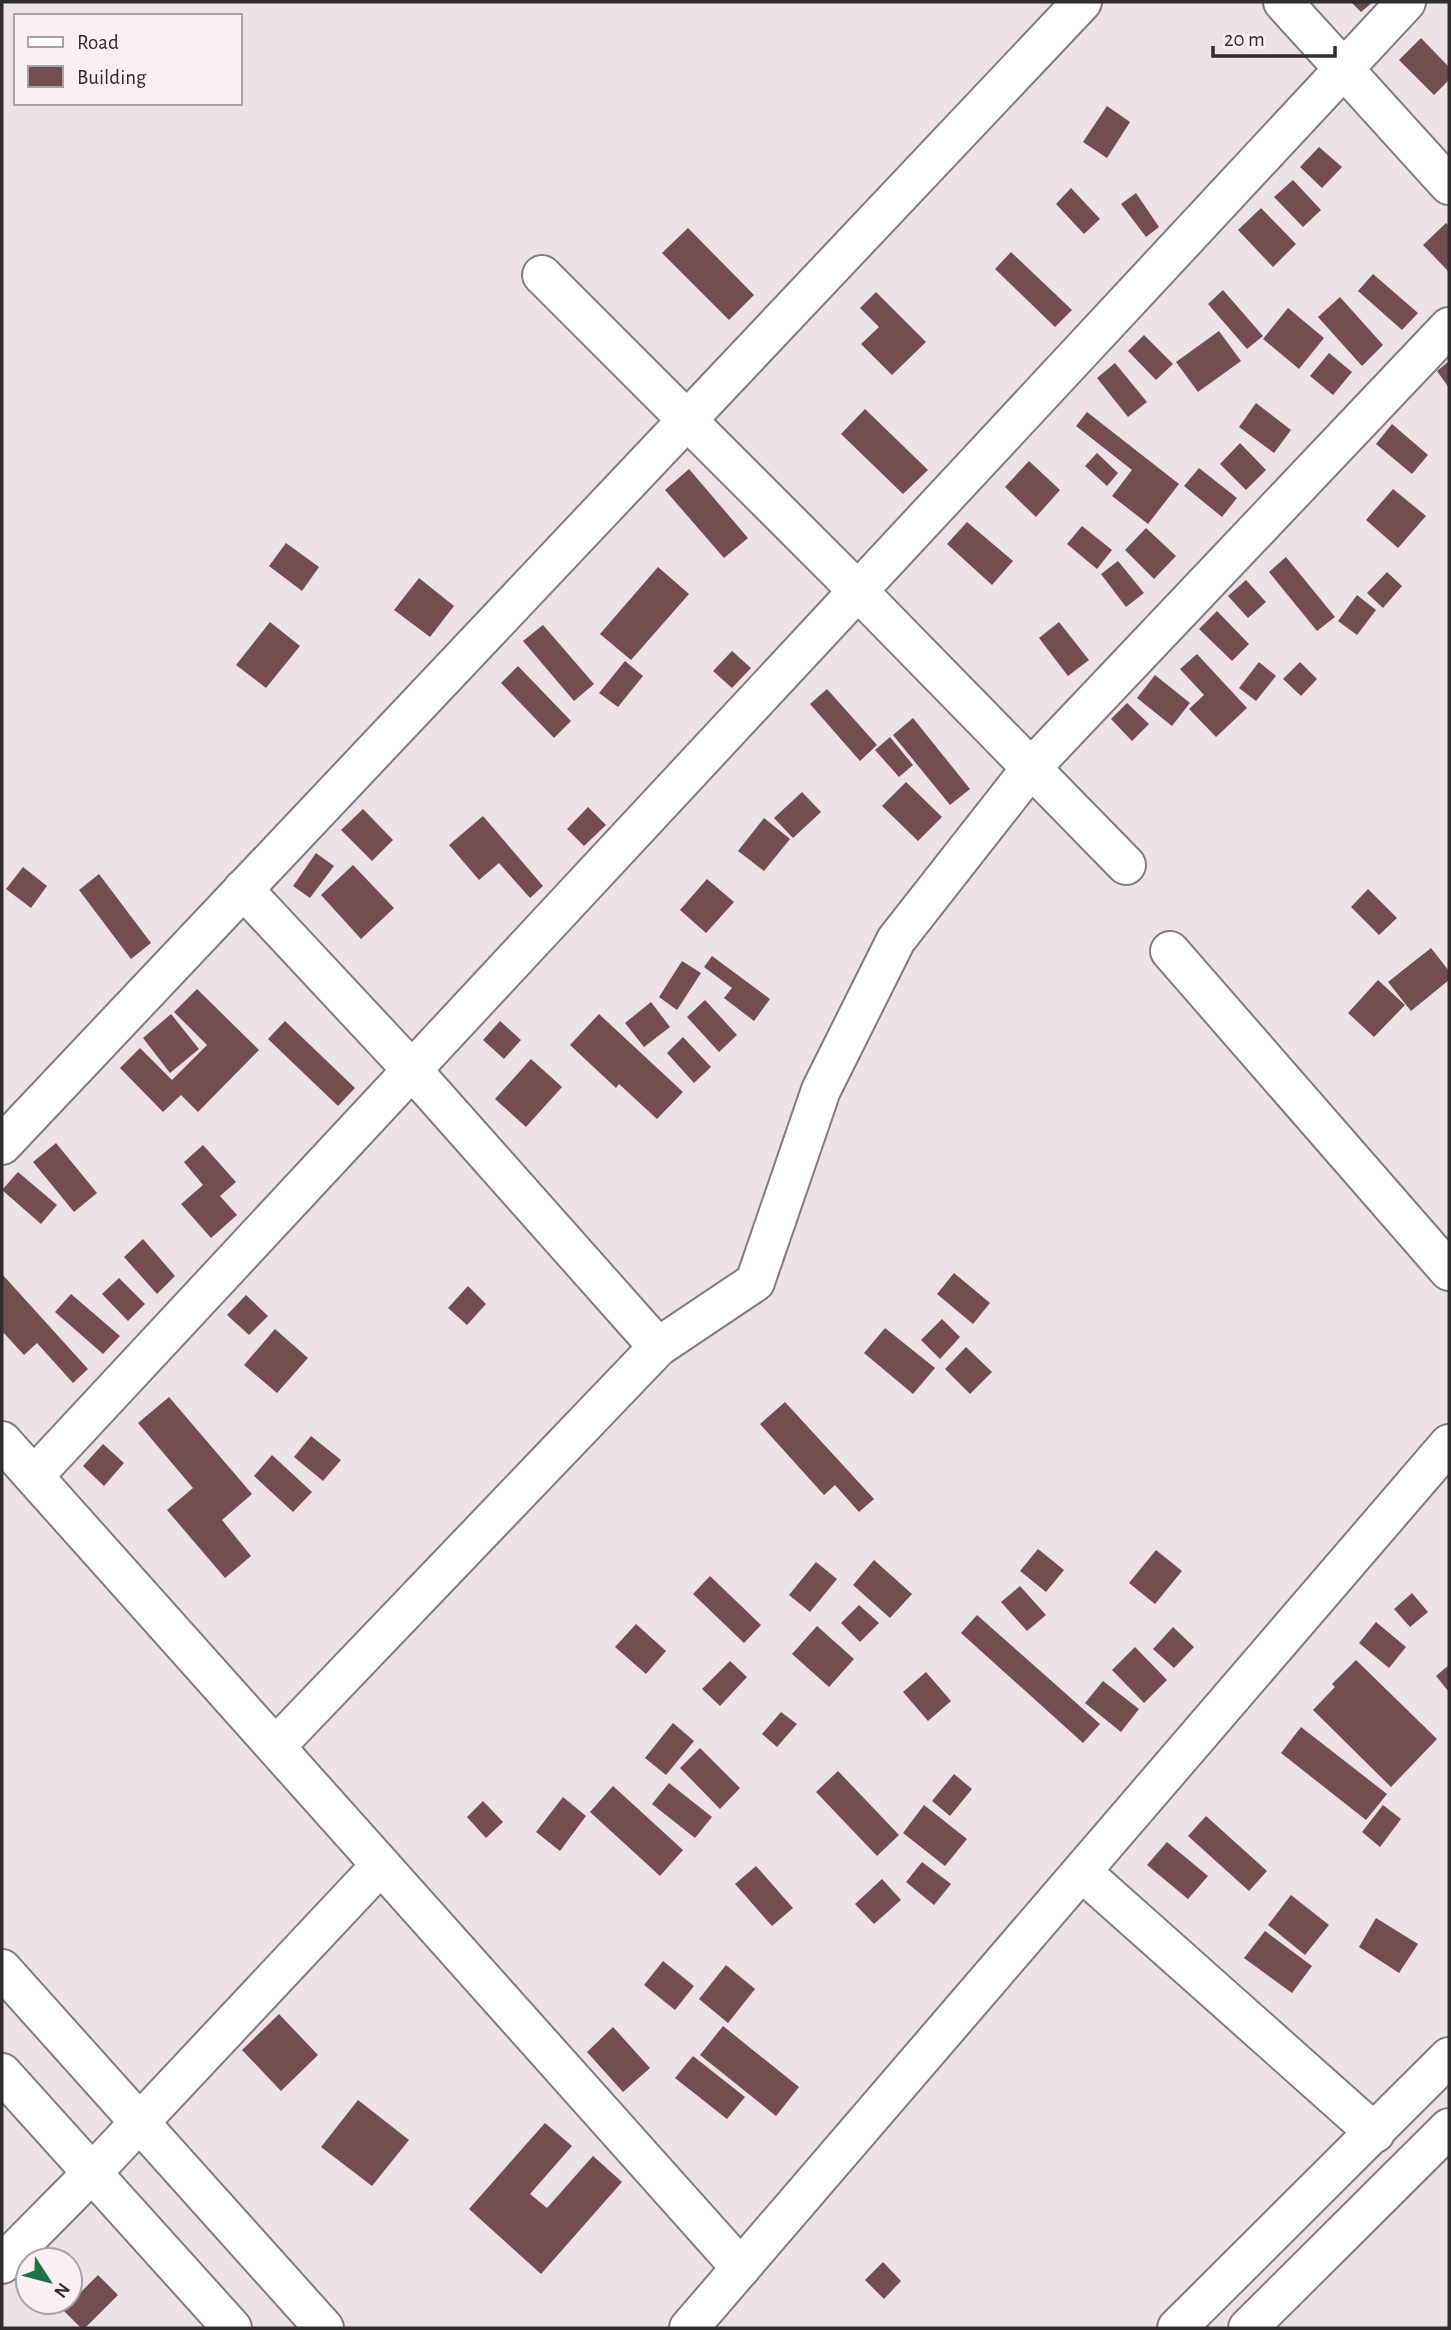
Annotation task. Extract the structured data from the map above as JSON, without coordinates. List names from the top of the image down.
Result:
{
  "legend": ["Road", "Building"],
  "scale_bar": "20 m",
  "north": "bottom right"
}
